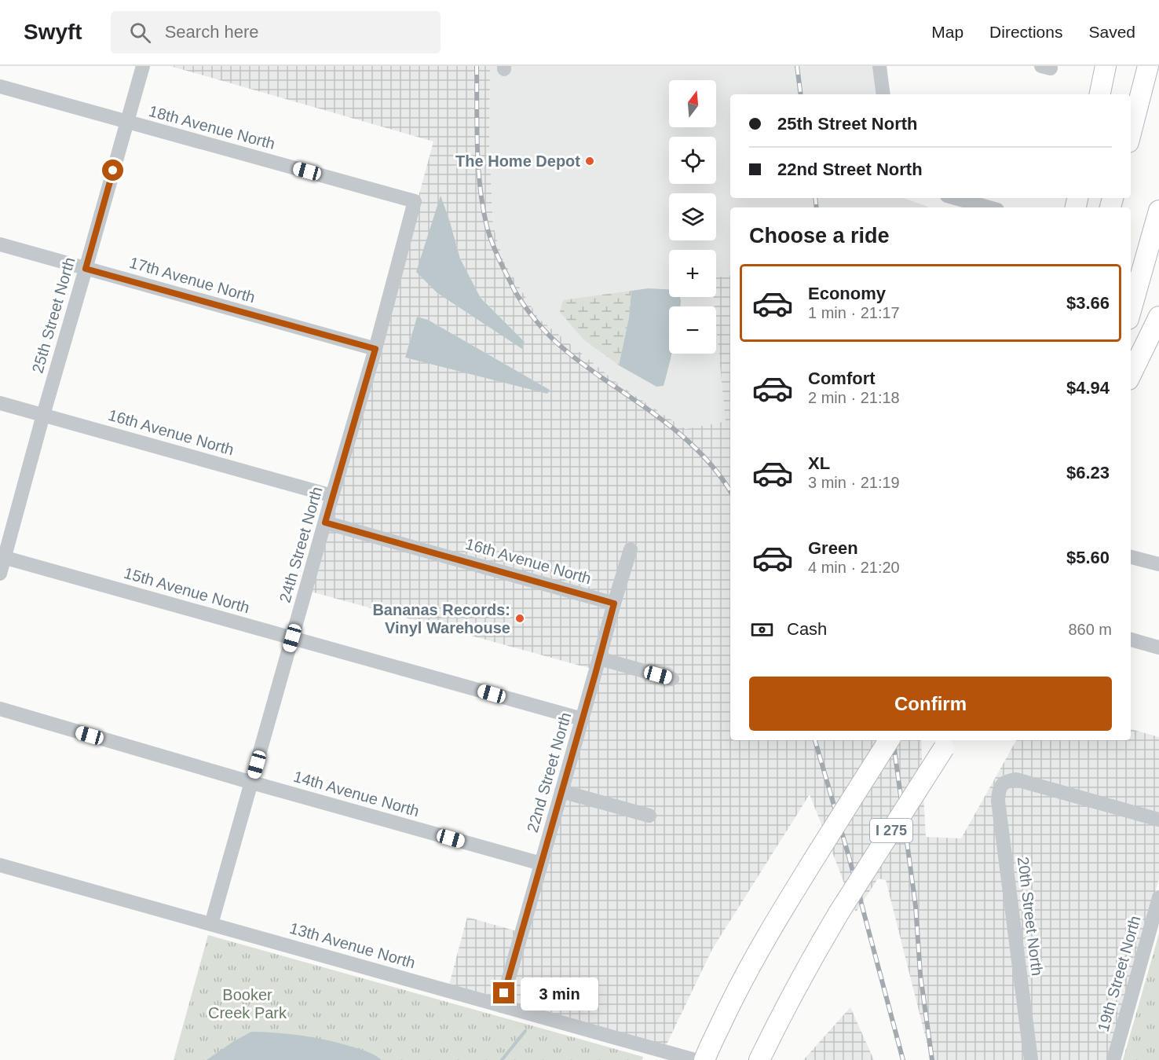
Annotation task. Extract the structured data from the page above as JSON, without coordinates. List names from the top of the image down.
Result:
{
  "streets": {
    "highway": ["I 275"],
    "street": [
      "18th Avenue North",
      "17th Avenue North",
      "25th Street North",
      "16th Avenue North",
      "24th Street North",
      "15th Avenue North",
      "22nd Street North",
      "14th Avenue North",
      "20th Street North",
      "13th Avenue North",
      "19th Street North"
    ]
  },
  "crossings": [
    ["18th Avenue North", "25th Street North"],
    ["18th Avenue North", "24th Street North"],
    ["17th Avenue North", "25th Street North"],
    ["17th Avenue North", "24th Street North"],
    ["25th Street North", "16th Avenue North"],
    ["25th Street North", "15th Avenue North"],
    ["16th Avenue North", "24th Street North"],
    ["16th Avenue North", "22nd Street North"],
    ["24th Street North", "15th Avenue North"],
    ["24th Street North", "14th Avenue North"],
    ["24th Street North", "13th Avenue North"],
    ["15th Avenue North", "22nd Street North"],
    ["22nd Street North", "14th Avenue North"],
    ["22nd Street North", "13th Avenue North"]
  ],
  "parks": ["Booker Creek Park"],
  "places": ["The Home Depot", "Bananas Records: Vinyl Warehouse"],
  "north": "top",
  "page": {
    "header": "Swyft",
    "search": "Search here",
    "nav": ["Map", "Directions", "Saved"],
    "map_buttons": ["+", "−"],
    "banner": ["25th Street North", "22nd Street North"],
    "heading": "Choose a ride",
    "list": [
      {
        "name": "Economy",
        "note": "1 min · 21:17",
        "value": "$3.66"
      },
      {
        "name": "Comfort",
        "note": "2 min · 21:18",
        "value": "$4.94"
      },
      {
        "name": "XL",
        "note": "3 min · 21:19",
        "value": "$6.23"
      },
      {
        "name": "Green",
        "note": "4 min · 21:20",
        "value": "$5.60"
      }
    ],
    "pay": ["Cash", "860 m"],
    "buttons": "Confirm",
    "bubble": "3 min"
  }
}
